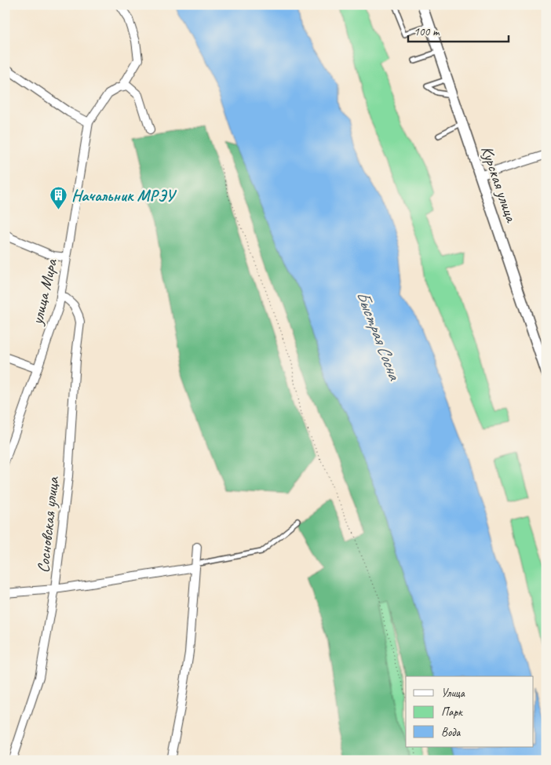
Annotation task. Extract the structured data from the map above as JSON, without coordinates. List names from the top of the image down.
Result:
{
  "streets": {
    "street": ["Курская улица", "улица Мира", "Сосновская улица"]
  },
  "crossings": [
    ["улица Мира", "Сосновская улица"]
  ],
  "water": ["Быстрая Сосна"],
  "places": {
    "building": ["Начальник МРЭУ"]
  },
  "legend": ["Улица", "Парк", "Вода"],
  "scale_bar": "100 m"
}
